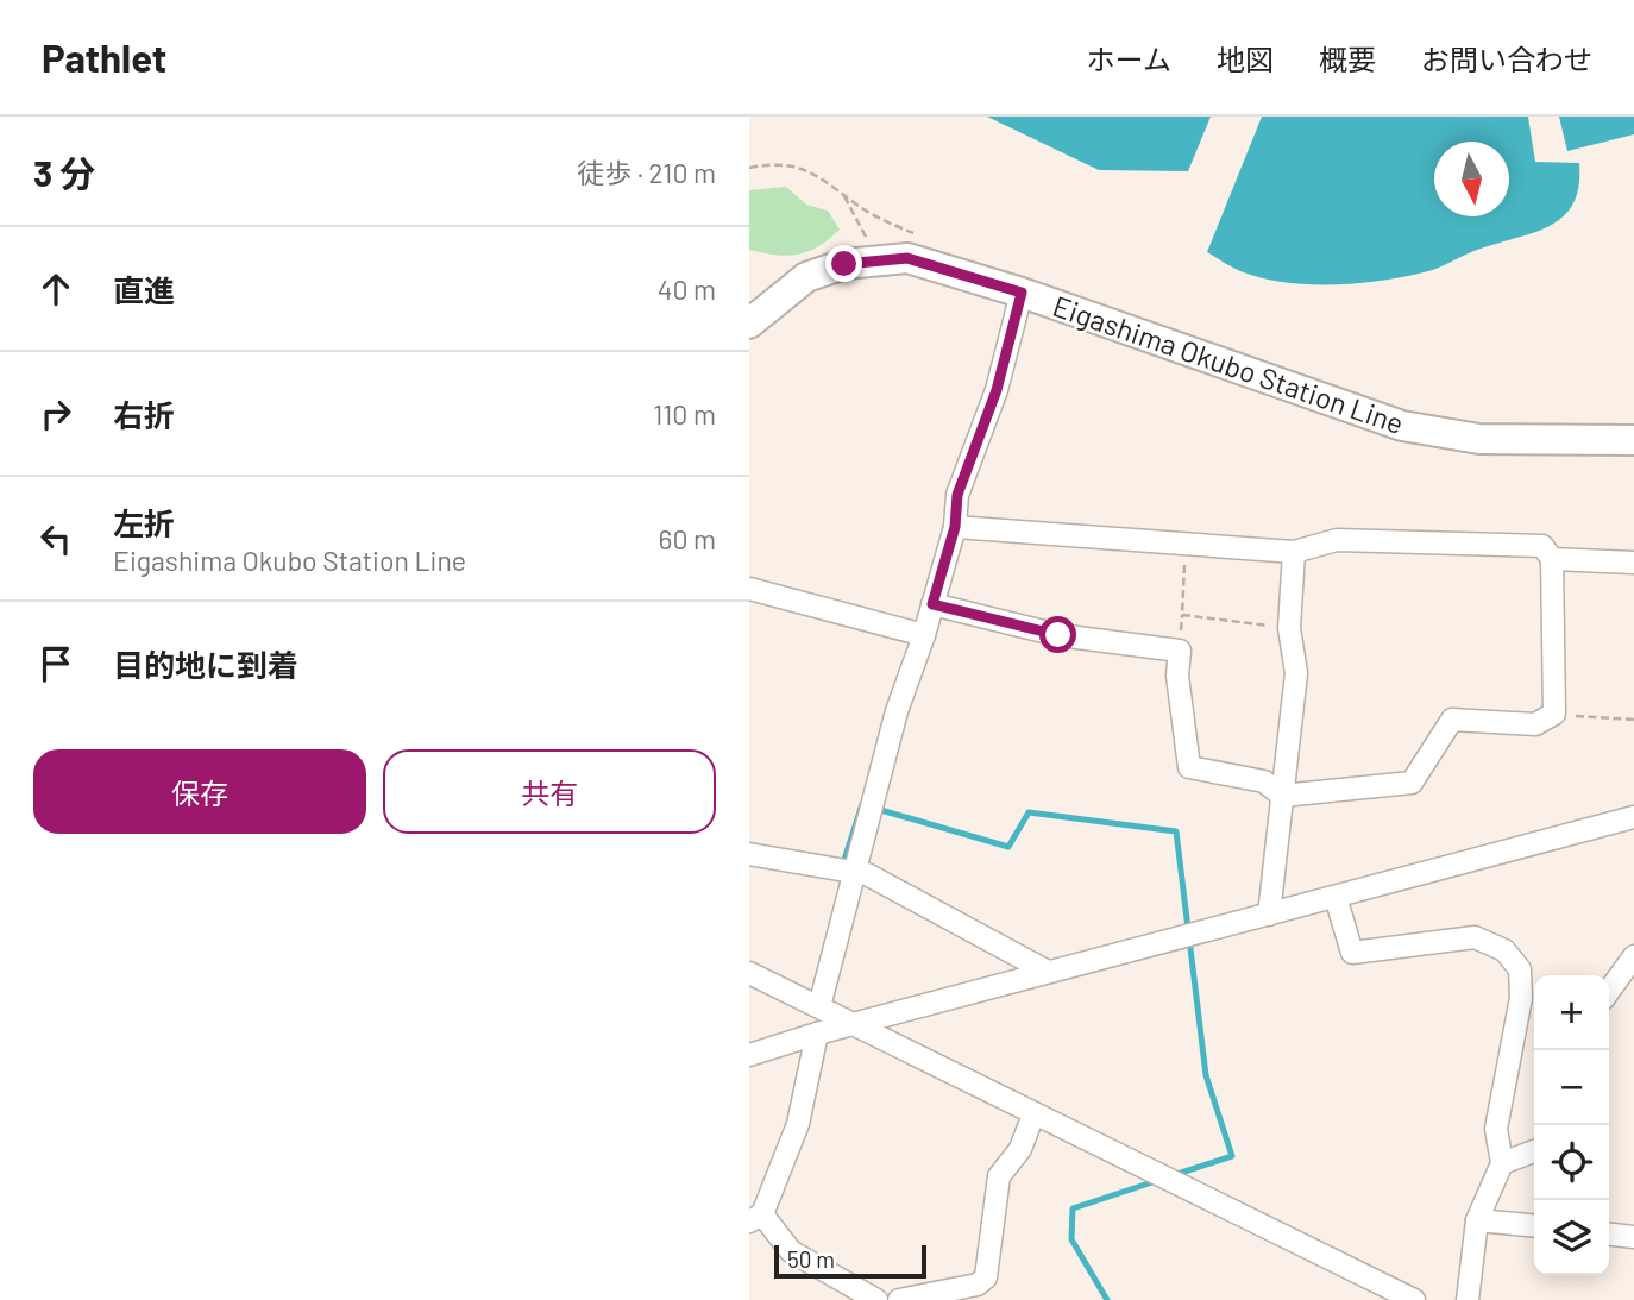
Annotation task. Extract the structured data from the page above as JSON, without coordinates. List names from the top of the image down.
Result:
{
  "streets": {
    "main road": ["Eigashima Okubo Station Line"]
  },
  "scale_bar": "50 m",
  "north": "bottom",
  "page": {
    "header": "Pathlet",
    "nav": [
      "ホーム",
      "地図",
      "概要",
      "お問い合わせ"
    ],
    "heading": ["3 分", "徒歩 · 210 m"],
    "list": [
      ["直進", "40 m"],
      ["右折", "110 m"],
      ["左折", "Eigashima Okubo Station Line", "60 m"],
      "目的地に到着"
    ],
    "buttons": ["保存", "共有"],
    "map_buttons": ["+", "−"],
    "scale": "50 m"
  }
}
